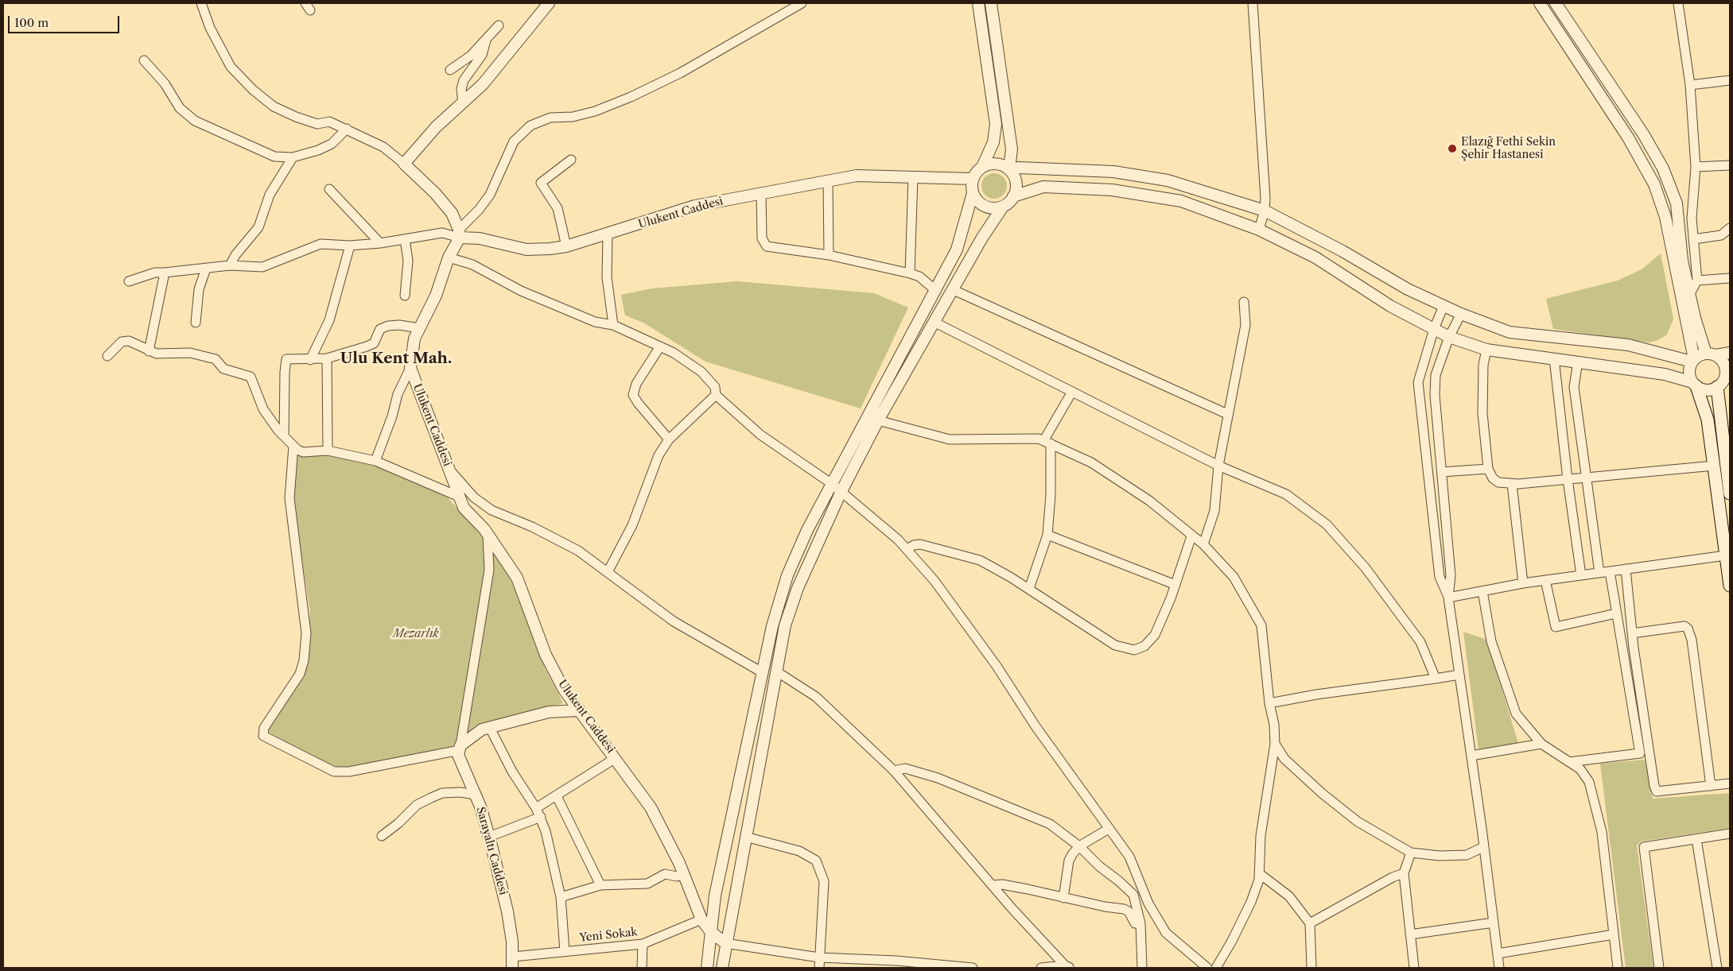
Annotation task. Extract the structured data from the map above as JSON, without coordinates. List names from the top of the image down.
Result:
{
  "streets": {
    "street": ["Ulukent Caddesi", "Sarayaltı Caddesi", "Yeni Sokak"]
  },
  "crossings": [
    ["Ulukent Caddesi", "Yeni Sokak"],
    ["Sarayaltı Caddesi", "Yeni Sokak"]
  ],
  "districts": ["Ulu Kent Mah."],
  "parks": ["Mezarlık"],
  "places": ["Elazığ Fethi Sekin Şehir Hastanesi"],
  "scale_bar": "100 m"
}
